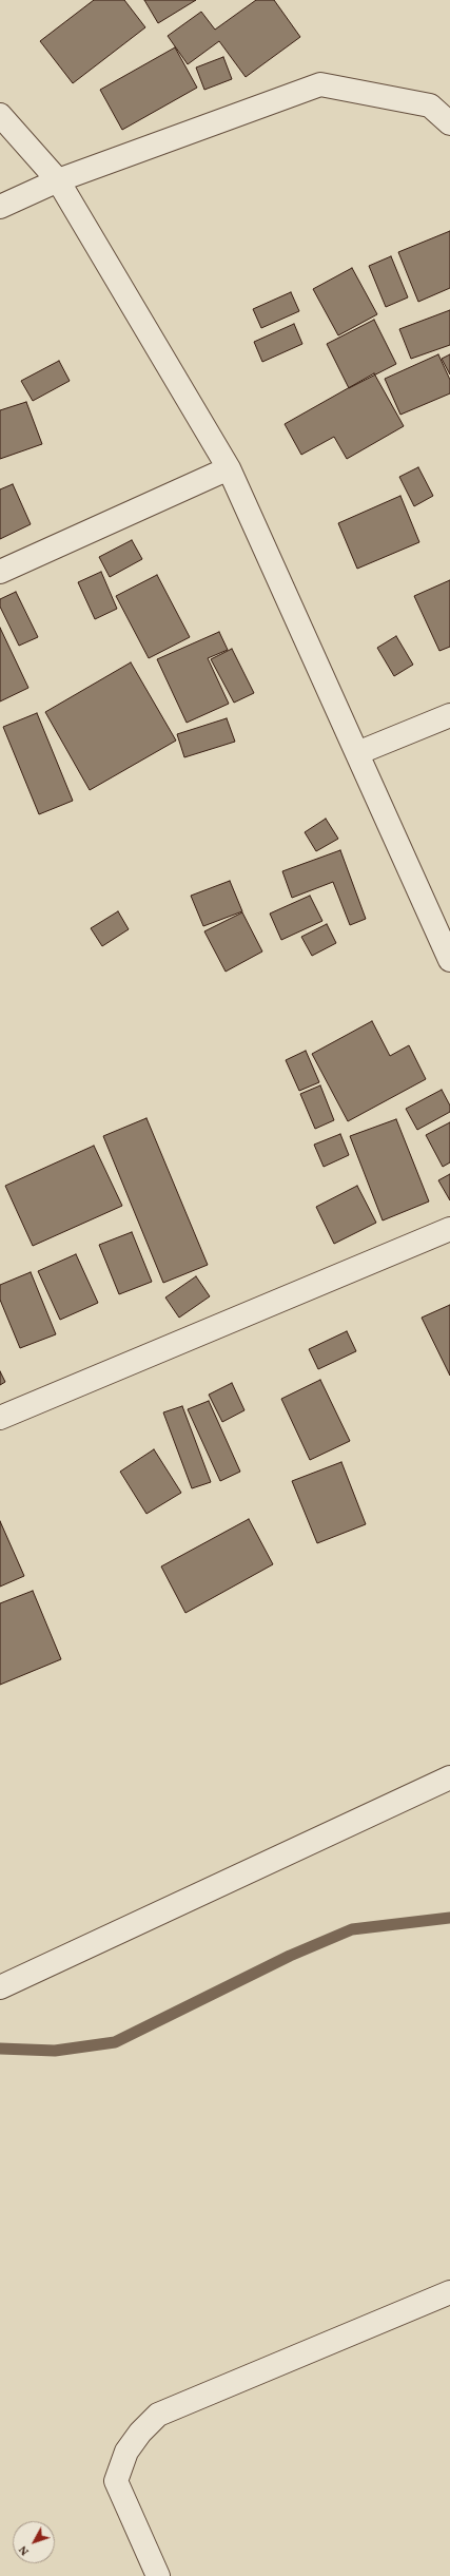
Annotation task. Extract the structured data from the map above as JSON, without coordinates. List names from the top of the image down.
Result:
{
  "north": "bottom left"
}
